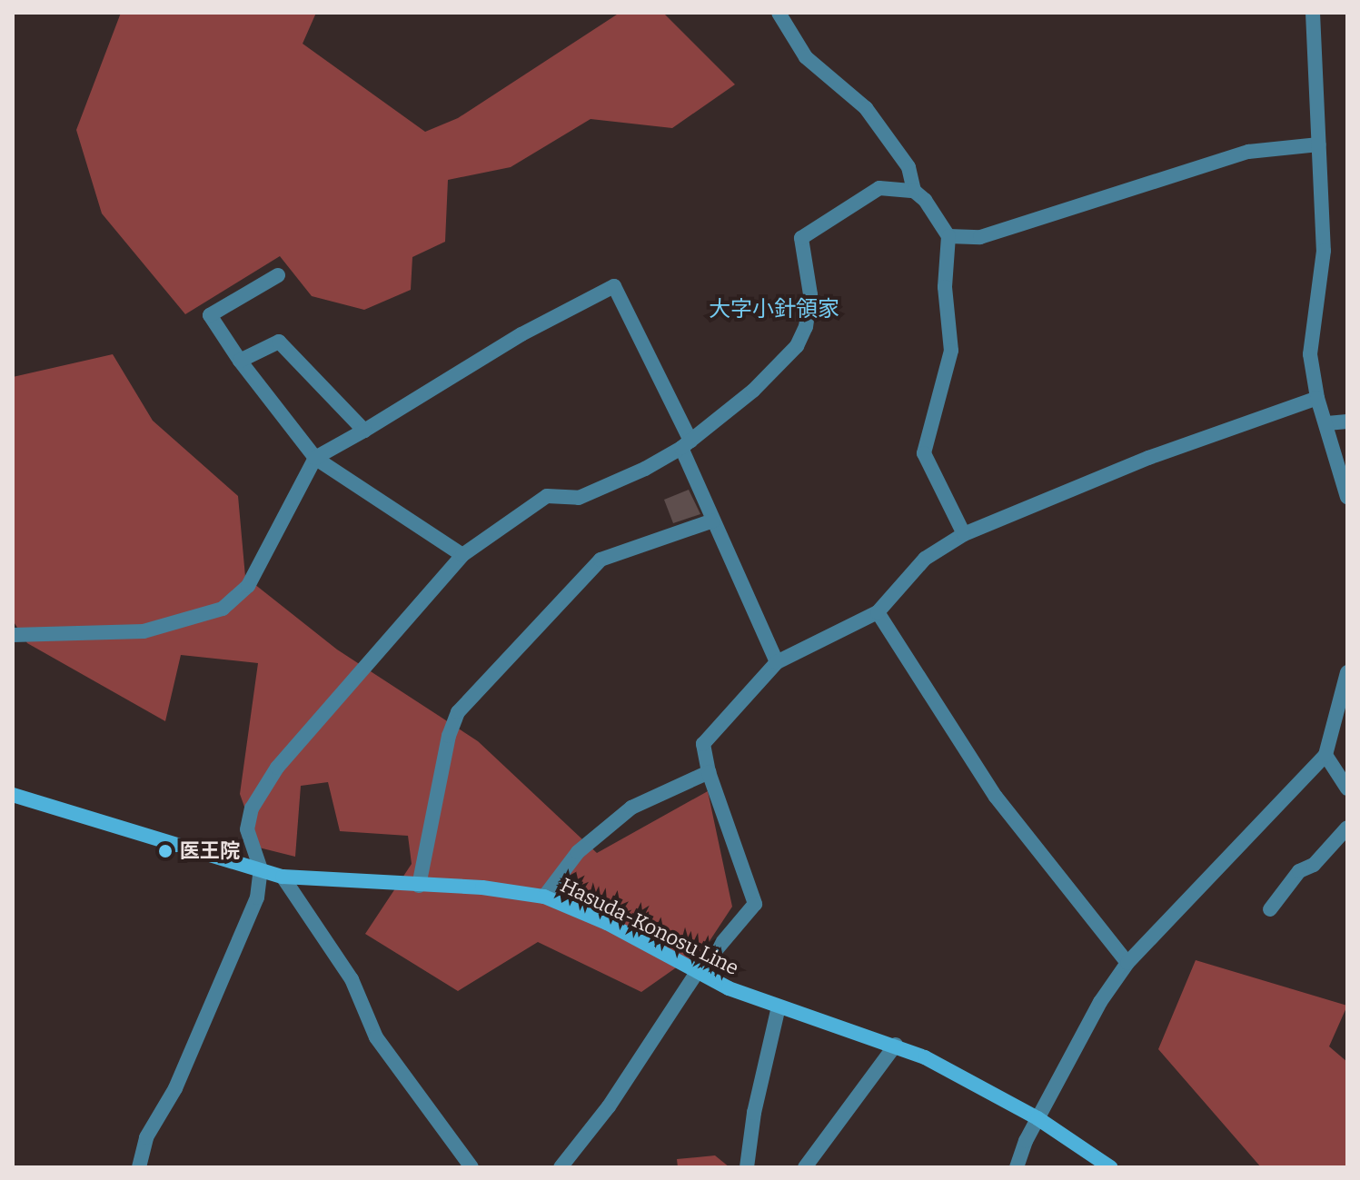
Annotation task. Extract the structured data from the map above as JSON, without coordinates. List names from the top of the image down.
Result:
{
  "streets": {
    "main road": ["Hasuda-Konosu Line"]
  },
  "districts": ["大字小針領家"],
  "places": ["医王院"]
}
